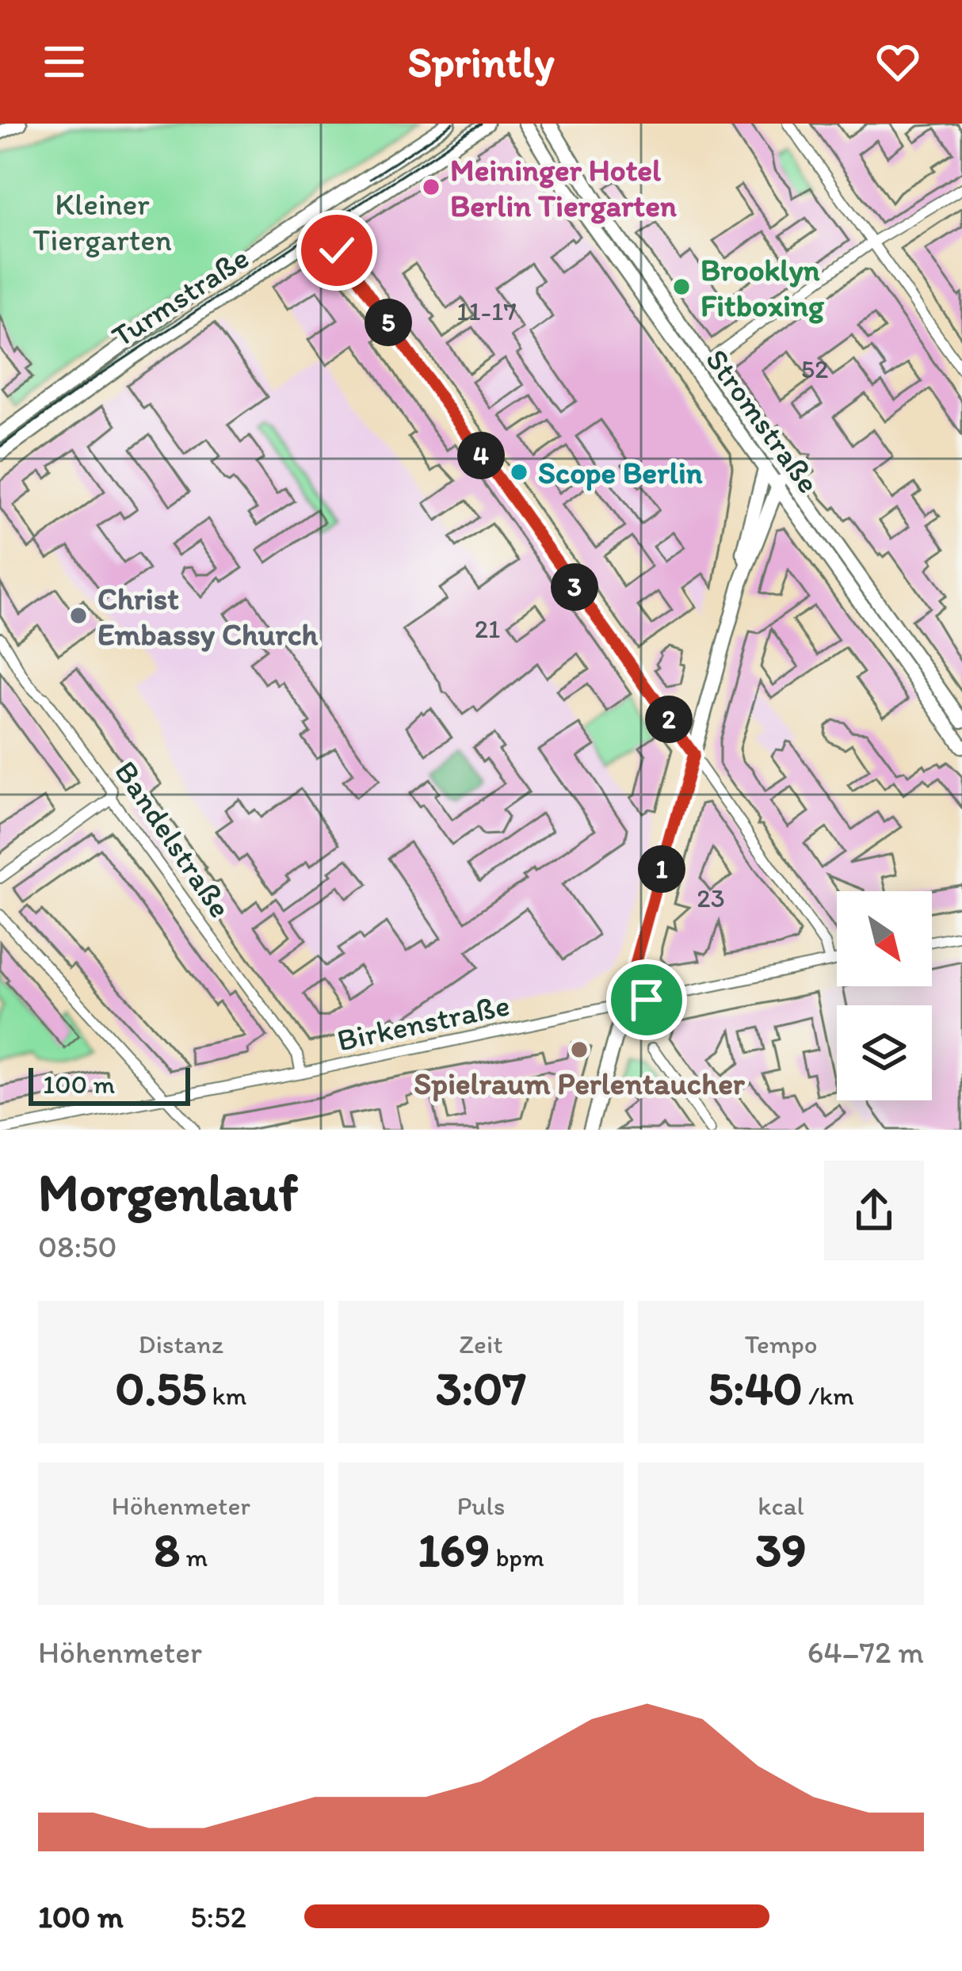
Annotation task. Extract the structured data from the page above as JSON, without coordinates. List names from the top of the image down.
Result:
{
  "streets": {
    "main road": ["Turmstraße", "Stromstraße"],
    "street": ["Bandelstraße", "Birkenstraße"]
  },
  "crossings": [
    ["Bandelstraße", "Birkenstraße"]
  ],
  "parks": ["Kleiner Tiergarten"],
  "places": [
    "Meininger Hotel Berlin Tiergarten",
    "Brooklyn Fitboxing",
    "Scope Berlin",
    "Christ Embassy Church",
    "Spielraum Perlentaucher"
  ],
  "house_numbers": [
    "11-17",
    "52",
    "21",
    "23"
  ],
  "scale_bar": "100 m",
  "north": "bottom right",
  "page": {
    "header": "Sprintly",
    "pins": [
      "5",
      "4",
      "3",
      "2",
      "1"
    ],
    "scale": "100 m",
    "heading": ["Morgenlauf", "08:50"],
    "stats": [
      ["Distanz", "0.55 km"],
      ["Zeit", "3:07"],
      ["Tempo", "5:40 /km"],
      ["Höhenmeter", "8 m"],
      ["Puls", "169 bpm"],
      ["kcal", "39"]
    ],
    "chart": ["Höhenmeter", "64–72 m"],
    "list": [
      {
        "name": "100 m",
        "note": "5:52"
      }
    ]
  }
}
